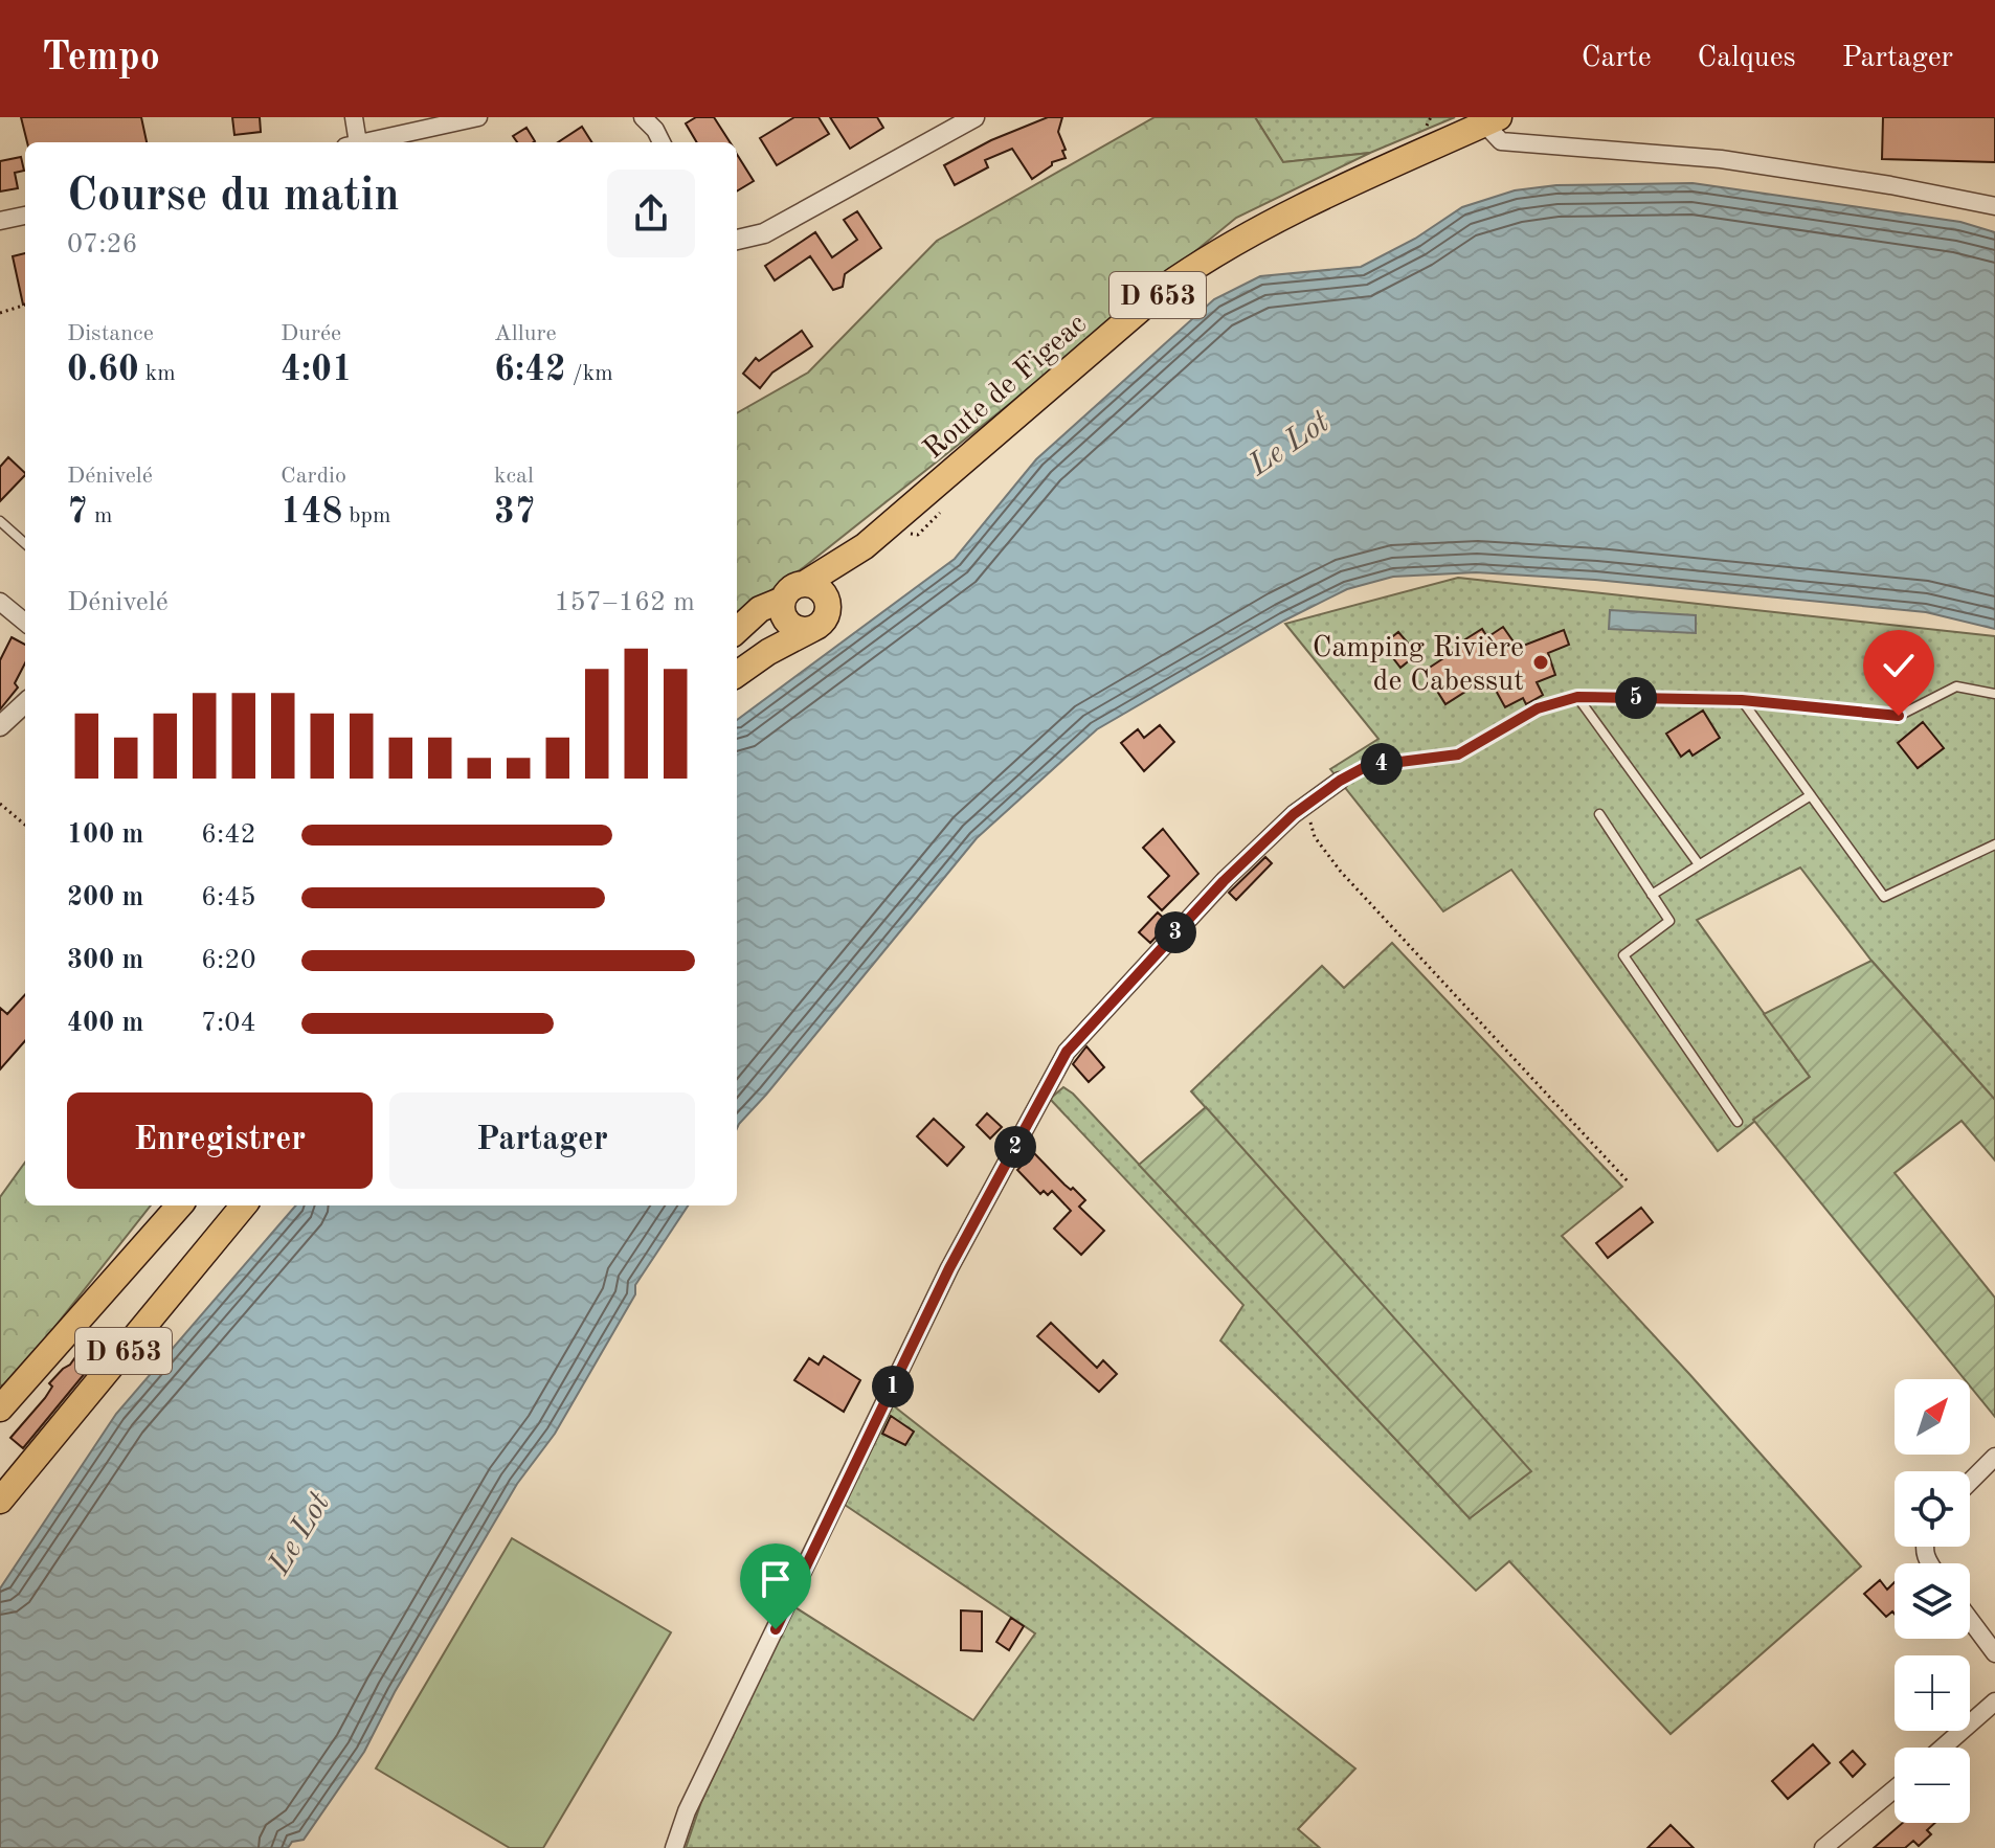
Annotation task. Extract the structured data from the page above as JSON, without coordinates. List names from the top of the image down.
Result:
{
  "streets": {
    "main road": ["D 653", "Route de Figeac"]
  },
  "water": ["Le Lot"],
  "places": ["Camping Rivière de Cabessut"],
  "north": "top right",
  "page": {
    "header": "Tempo",
    "nav": ["Carte", "Calques", "Partager"],
    "heading": ["Course du matin", "07:26"],
    "stats": [
      ["Distance", "0.60 km"],
      ["Durée", "4:01"],
      ["Allure", "6:42 /km"],
      ["Dénivelé", "7 m"],
      ["Cardio", "148 bpm"],
      ["kcal", "37"]
    ],
    "chart": ["Dénivelé", "157–162 m"],
    "pins": [
      "5",
      "4",
      "3",
      "2",
      "1"
    ],
    "list": [
      {
        "name": "100 m",
        "note": "6:42"
      },
      {
        "name": "200 m",
        "note": "6:45"
      },
      {
        "name": "300 m",
        "note": "6:20"
      },
      {
        "name": "400 m",
        "note": "7:04"
      }
    ],
    "buttons": ["Enregistrer", "Partager"],
    "map_buttons": ["+", "−"]
  }
}
